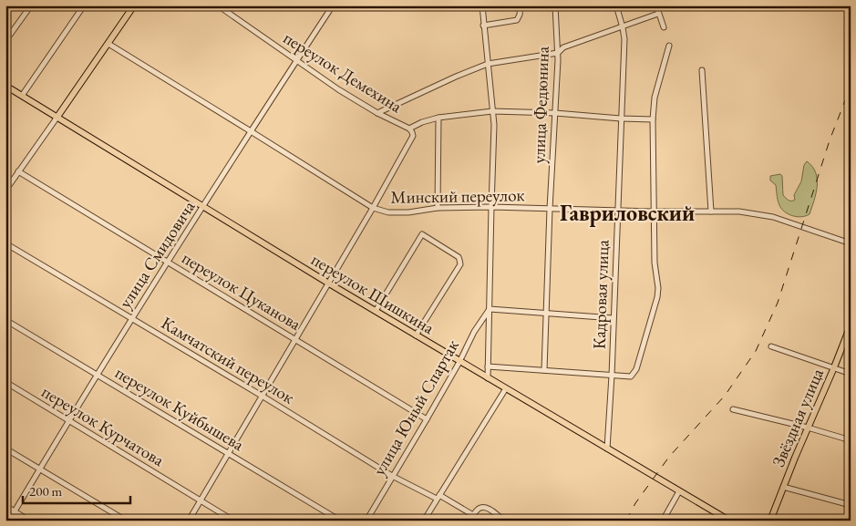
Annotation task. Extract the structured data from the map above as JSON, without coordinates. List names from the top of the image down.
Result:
{
  "streets": {
    "main road": ["переулок Шишкина", "Звёздная улица"],
    "street": [
      "переулок Демехина",
      "улица Федюнина",
      "Минский переулок",
      "улица Смидовича",
      "переулок Цуканова",
      "Кадровая улица",
      "Камчатский переулок",
      "улица Юный Спартак",
      "переулок Куйбышева",
      "переулок Курчатова"
    ]
  },
  "crossings": [
    ["переулок Демехина", "улица Федюнина"],
    ["переулок Демехина", "улица Смидовича"],
    ["переулок Демехина", "Кадровая улица"],
    ["переулок Демехина", "улица Юный Спартак"],
    ["улица Федюнина", "Минский переулок"],
    ["Минский переулок", "улица Смидовича"],
    ["Минский переулок", "Кадровая улица"],
    ["Минский переулок", "улица Юный Спартак"],
    ["улица Смидовича", "переулок Цуканова"],
    ["улица Смидовича", "переулок Шишкина"],
    ["улица Смидовича", "Камчатский переулок"],
    ["улица Смидовича", "переулок Куйбышева"],
    ["улица Смидовича", "переулок Курчатова"],
    ["переулок Цуканова", "улица Юный Спартак"],
    ["переулок Шишкина", "Кадровая улица"],
    ["переулок Шишкина", "улица Юный Спартак"],
    ["Камчатский переулок", "улица Юный Спартак"]
  ],
  "districts": ["Гавриловский"],
  "scale_bar": "200 m"
}
